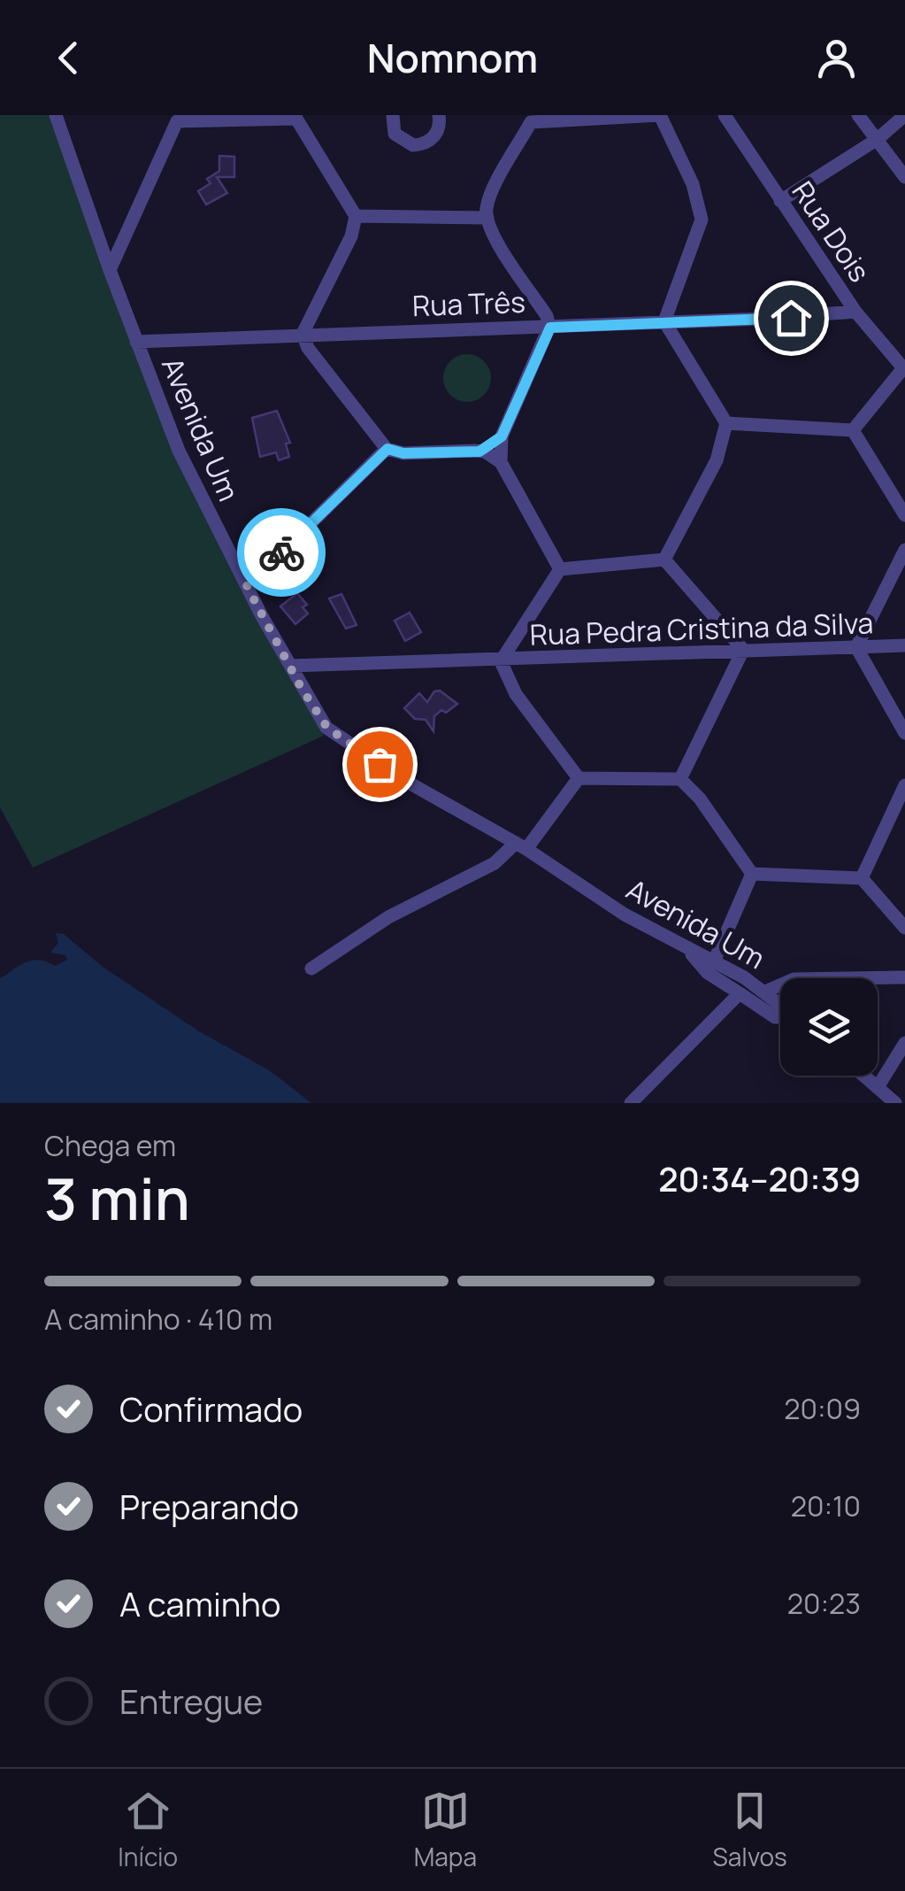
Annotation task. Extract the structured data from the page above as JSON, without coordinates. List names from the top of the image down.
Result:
{
  "streets": {
    "street": [
      "Rua Dois",
      "Rua Três",
      "Avenida Um",
      "Rua Pedra Cristina da Silva"
    ]
  },
  "crossings": [
    ["Rua Dois", "Rua Três"],
    ["Rua Três", "Avenida Um"],
    ["Avenida Um", "Rua Pedra Cristina da Silva"]
  ],
  "page": {
    "header": "Nomnom",
    "heading": ["3 min", "Chega em", "20:34–20:39"],
    "bar": "A caminho · 410 m",
    "list": [
      ["Confirmado", "20:09"],
      ["Preparando", "20:10"],
      ["A caminho", "20:23"],
      "Entregue"
    ],
    "tabs": ["Início", "Mapa", "Salvos"]
  }
}
